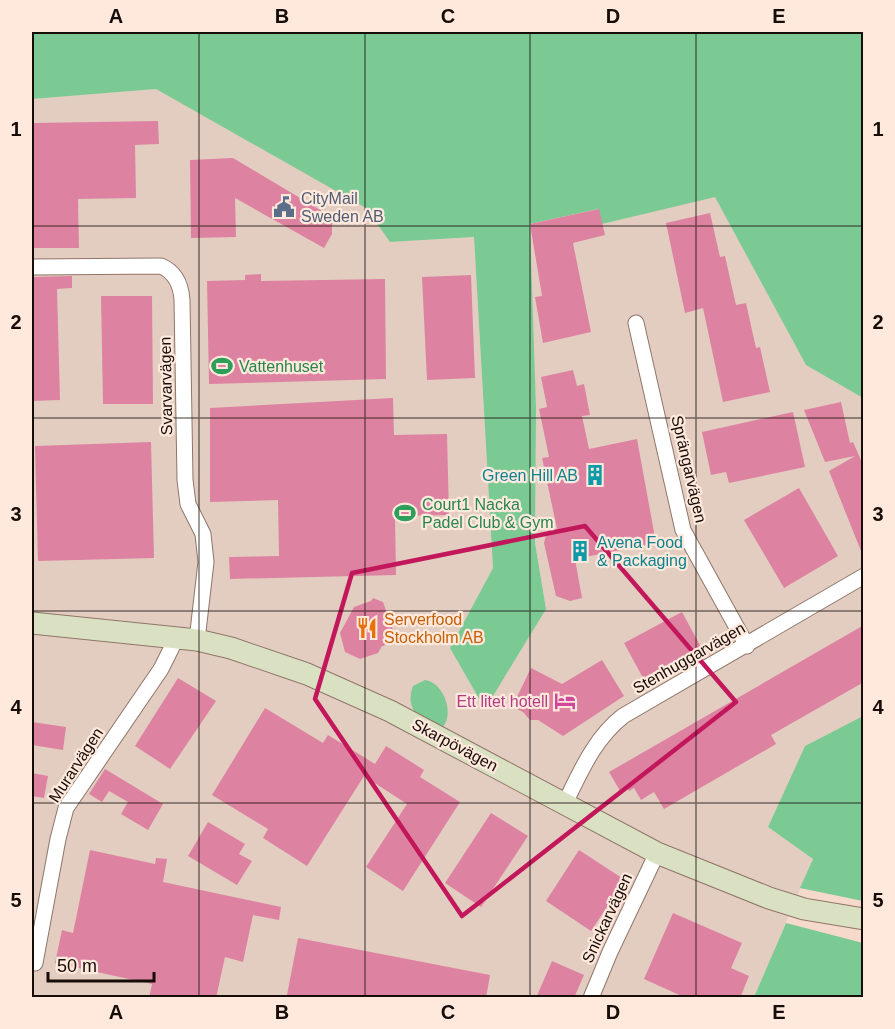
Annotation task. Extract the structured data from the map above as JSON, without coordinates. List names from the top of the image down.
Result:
{
  "streets": {
    "street": [
      "Svarvarvägen",
      "Sprängarvägen",
      "Stenhuggarvägen",
      "Skarpövägen",
      "Murarvägen",
      "Snickarvägen"
    ]
  },
  "crossings": [
    ["Svarvarvägen", "Skarpövägen"],
    ["Svarvarvägen", "Murarvägen"],
    ["Sprängarvägen", "Stenhuggarvägen"],
    ["Stenhuggarvägen", "Skarpövägen"],
    ["Skarpövägen", "Murarvägen"],
    ["Skarpövägen", "Snickarvägen"]
  ],
  "places": {
    "public building": ["CityMail Sweden AB"],
    "sports": ["Vattenhuset", "Court1 Nacka Padel Club & Gym"],
    "building": ["Green Hill AB", "Avena Food & Packaging"],
    "restaurant": ["Serverfood Stockholm AB"],
    "hotel": ["Ett litet hotell"]
  },
  "scale_bar": "50 m",
  "grid": {
    "columns": [
      "A",
      "B",
      "C",
      "D",
      "E"
    ],
    "rows": [
      "1",
      "2",
      "3",
      "4",
      "5"
    ]
  }
}
